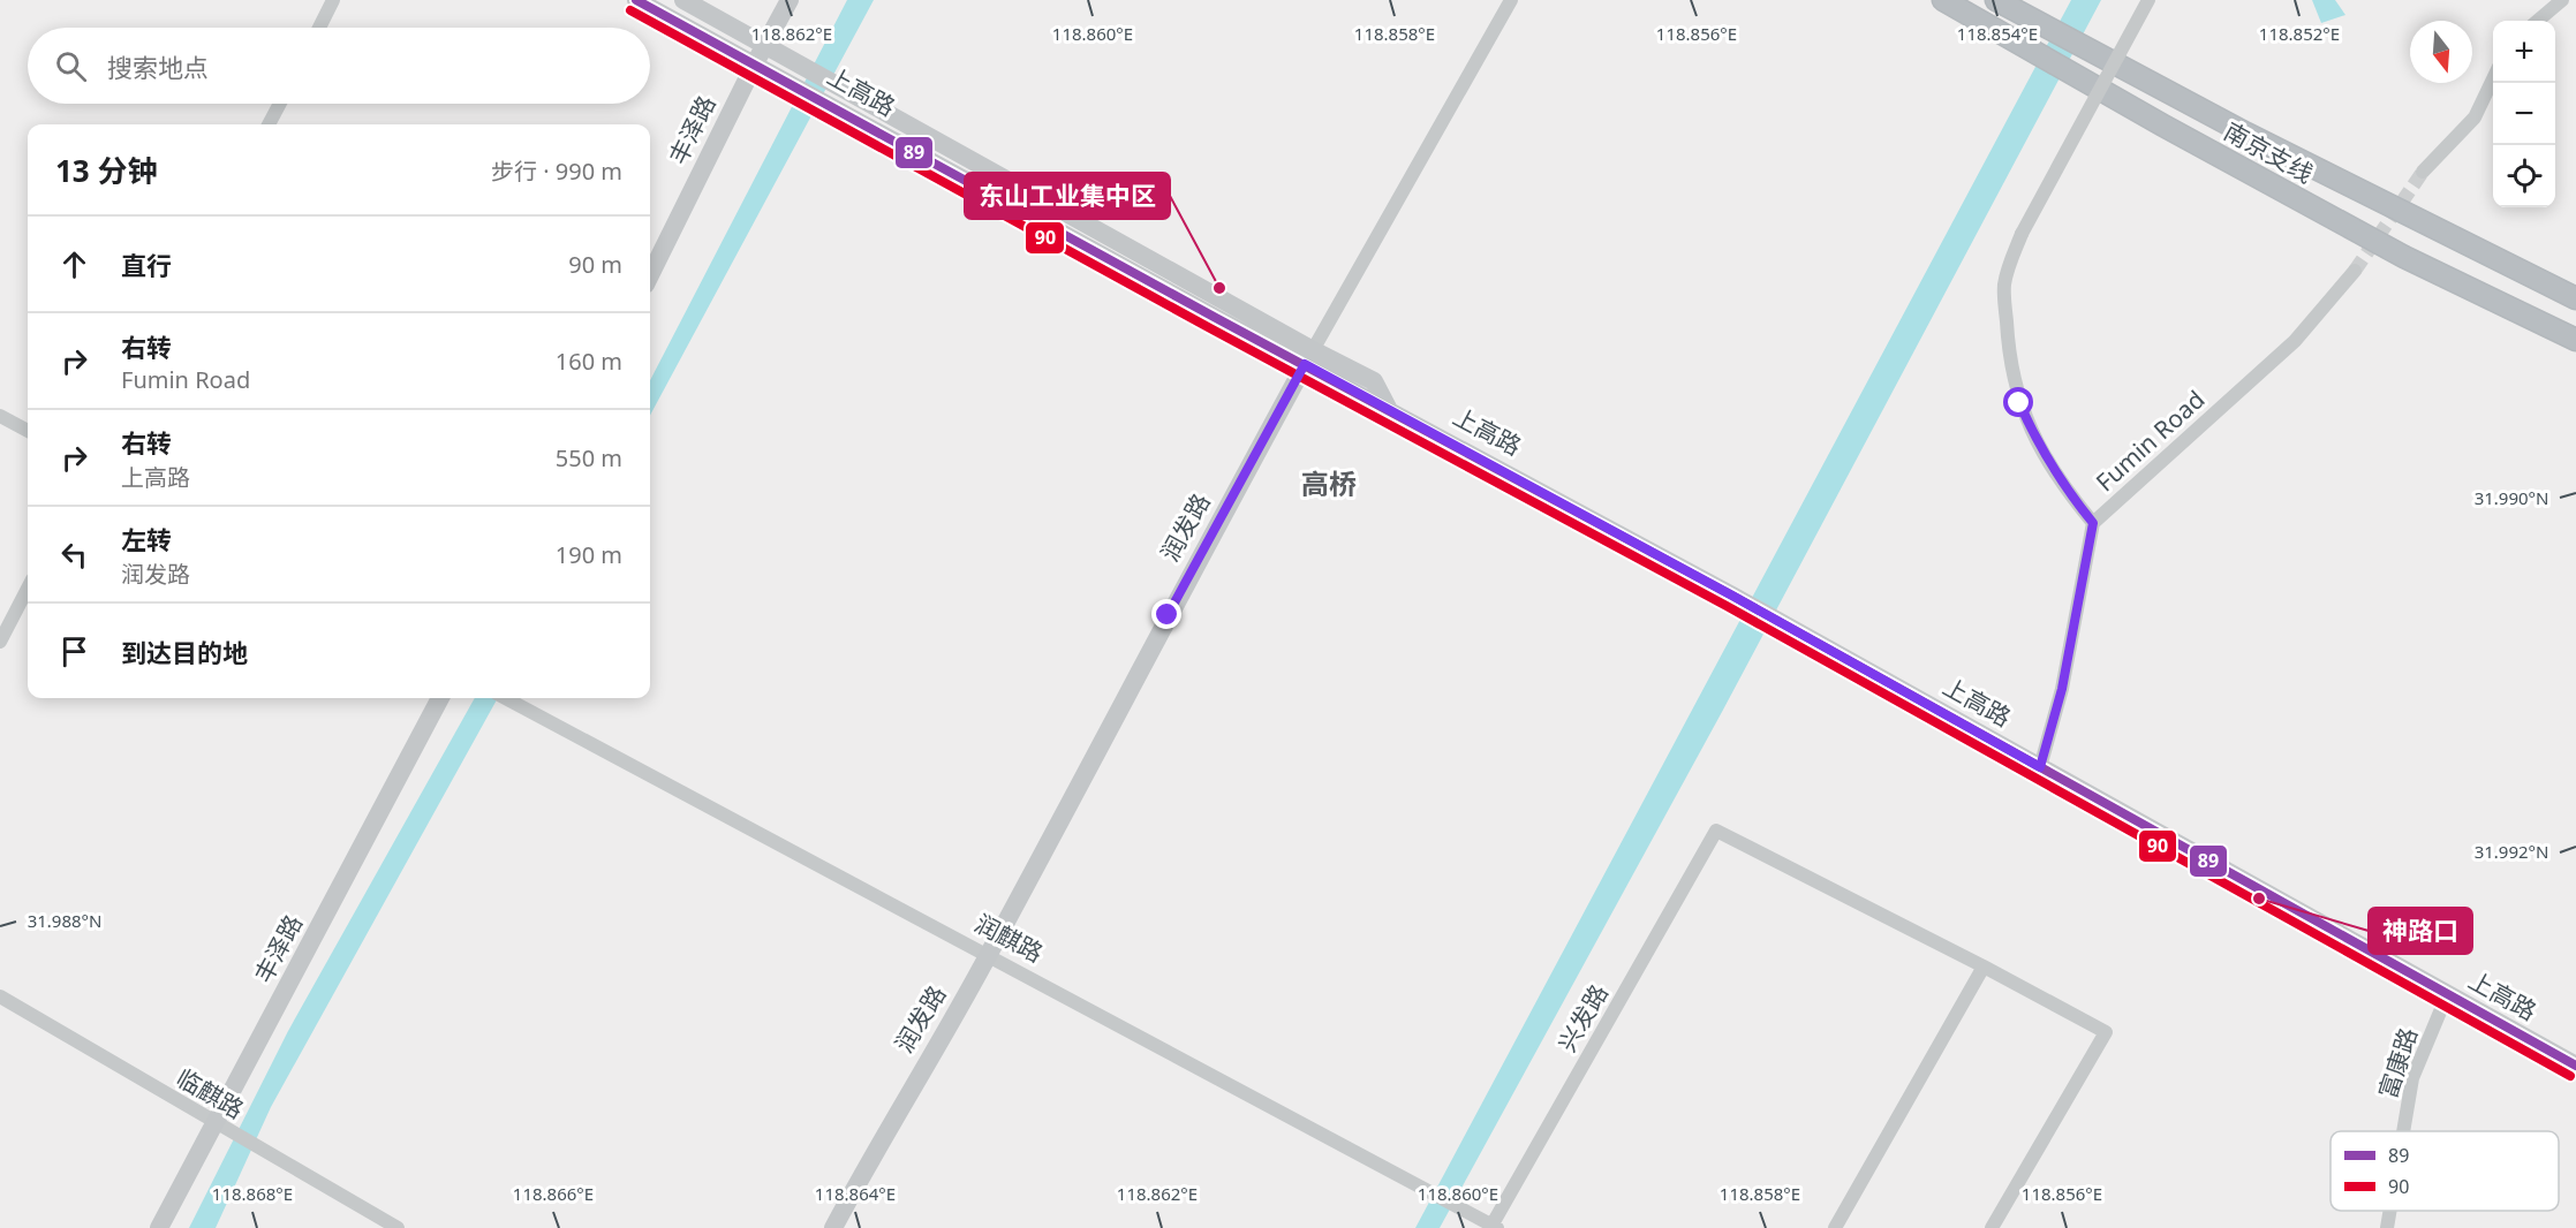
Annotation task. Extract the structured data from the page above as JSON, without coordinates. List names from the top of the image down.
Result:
{
  "streets": {
    "highway": ["南京支线"],
    "main road": ["上高路", "丰泽路", "润发路"],
    "street": [
      "Fumin Road",
      "润麒路",
      "兴发路",
      "富康路",
      "临麒路"
    ]
  },
  "crossings": [
    ["上高路", "丰泽路"],
    ["上高路", "Fumin Road"],
    ["上高路", "润发路"],
    ["上高路", "富康路"],
    ["丰泽路", "临麒路"],
    ["润发路", "润麒路"],
    ["润麒路", "兴发路"]
  ],
  "districts": ["高桥"],
  "places": ["东山工业集中区", "神路口"],
  "lines": ["transit line 89", "transit line 90"],
  "legend": ["89", "90"],
  "north": "bottom",
  "page": {
    "map_buttons": ["+", "−"],
    "search": "搜索地点",
    "heading": ["13 分钟", "步行 · 990 m"],
    "list": [
      ["直行", "90 m"],
      ["右转", "Fumin Road", "160 m"],
      ["右转", "上高路", "550 m"],
      ["左转", "润发路", "190 m"],
      "到达目的地"
    ]
  },
  "coordinates": [
    "118.862°E",
    "118.860°E",
    "118.858°E",
    "118.856°E",
    "118.854°E",
    "118.852°E",
    "31.990°N",
    "31.992°N",
    "31.988°N",
    "118.868°E",
    "118.866°E",
    "118.864°E"
  ]
}
